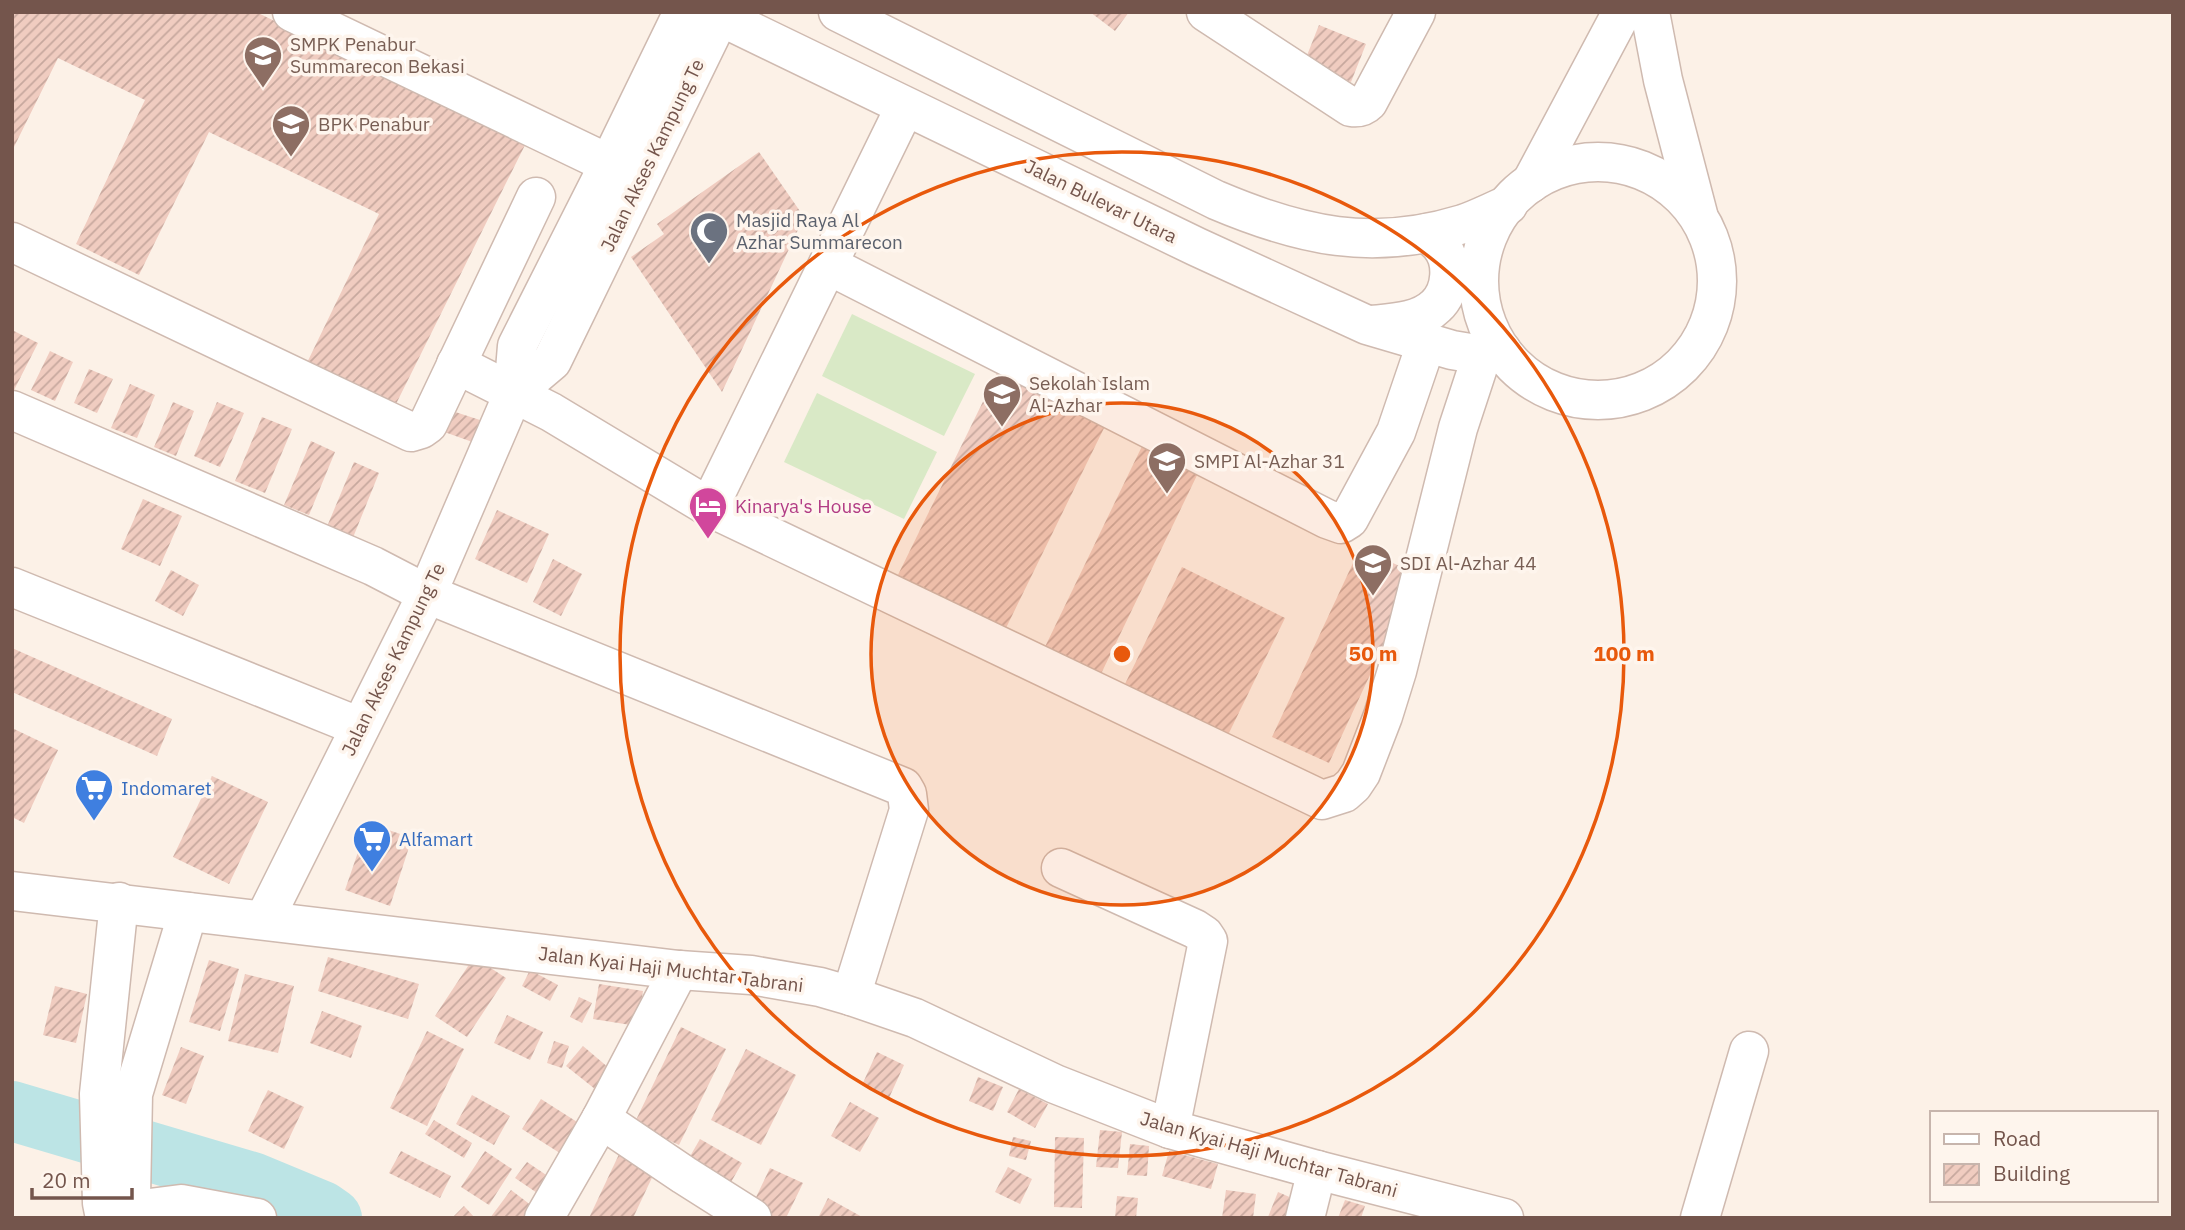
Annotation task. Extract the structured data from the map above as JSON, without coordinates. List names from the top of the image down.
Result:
{
  "streets": {
    "street": ["Jalan Akses Kampung Te", "Jalan Bulevar Utara", "Jalan Kyai Haji Muchtar Tabrani"]
  },
  "crossings": [
    ["Jalan Akses Kampung Te", "Jalan Bulevar Utara"],
    ["Jalan Akses Kampung Te", "Jalan Kyai Haji Muchtar Tabrani"]
  ],
  "places": {
    "school or university": [
      "SMPK Penabur Summarecon Bekasi",
      "BPK Penabur",
      "Sekolah Islam Al-Azhar",
      "SMPI Al-Azhar 31",
      "SDI Al-Azhar 44"
    ],
    "mosque": ["Masjid Raya Al Azhar Summarecon"],
    "hotel": ["Kinarya's House"],
    "supermarket": ["Indomaret", "Alfamart"]
  },
  "legend": ["Road", "Building"],
  "scale_bar": "20 m",
  "rings": ["50 m", "100 m"]
}
